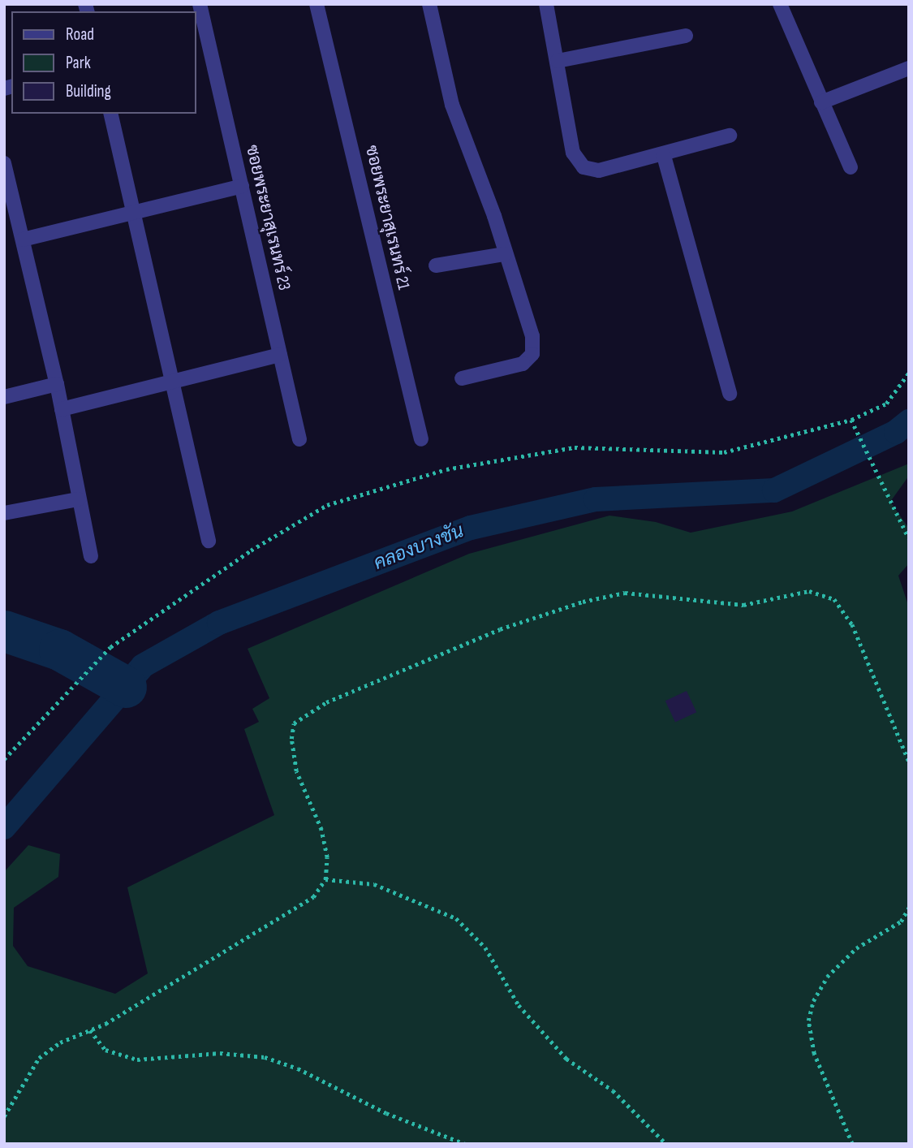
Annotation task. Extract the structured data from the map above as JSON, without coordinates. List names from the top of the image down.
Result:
{
  "streets": {
    "street": ["ซอยพระยาสุเรนทร์ 23", "ซอยพระยาสุเรนทร์ 21"]
  },
  "water": ["คลองบางชัน"],
  "legend": ["Road", "Park", "Building"]
}
